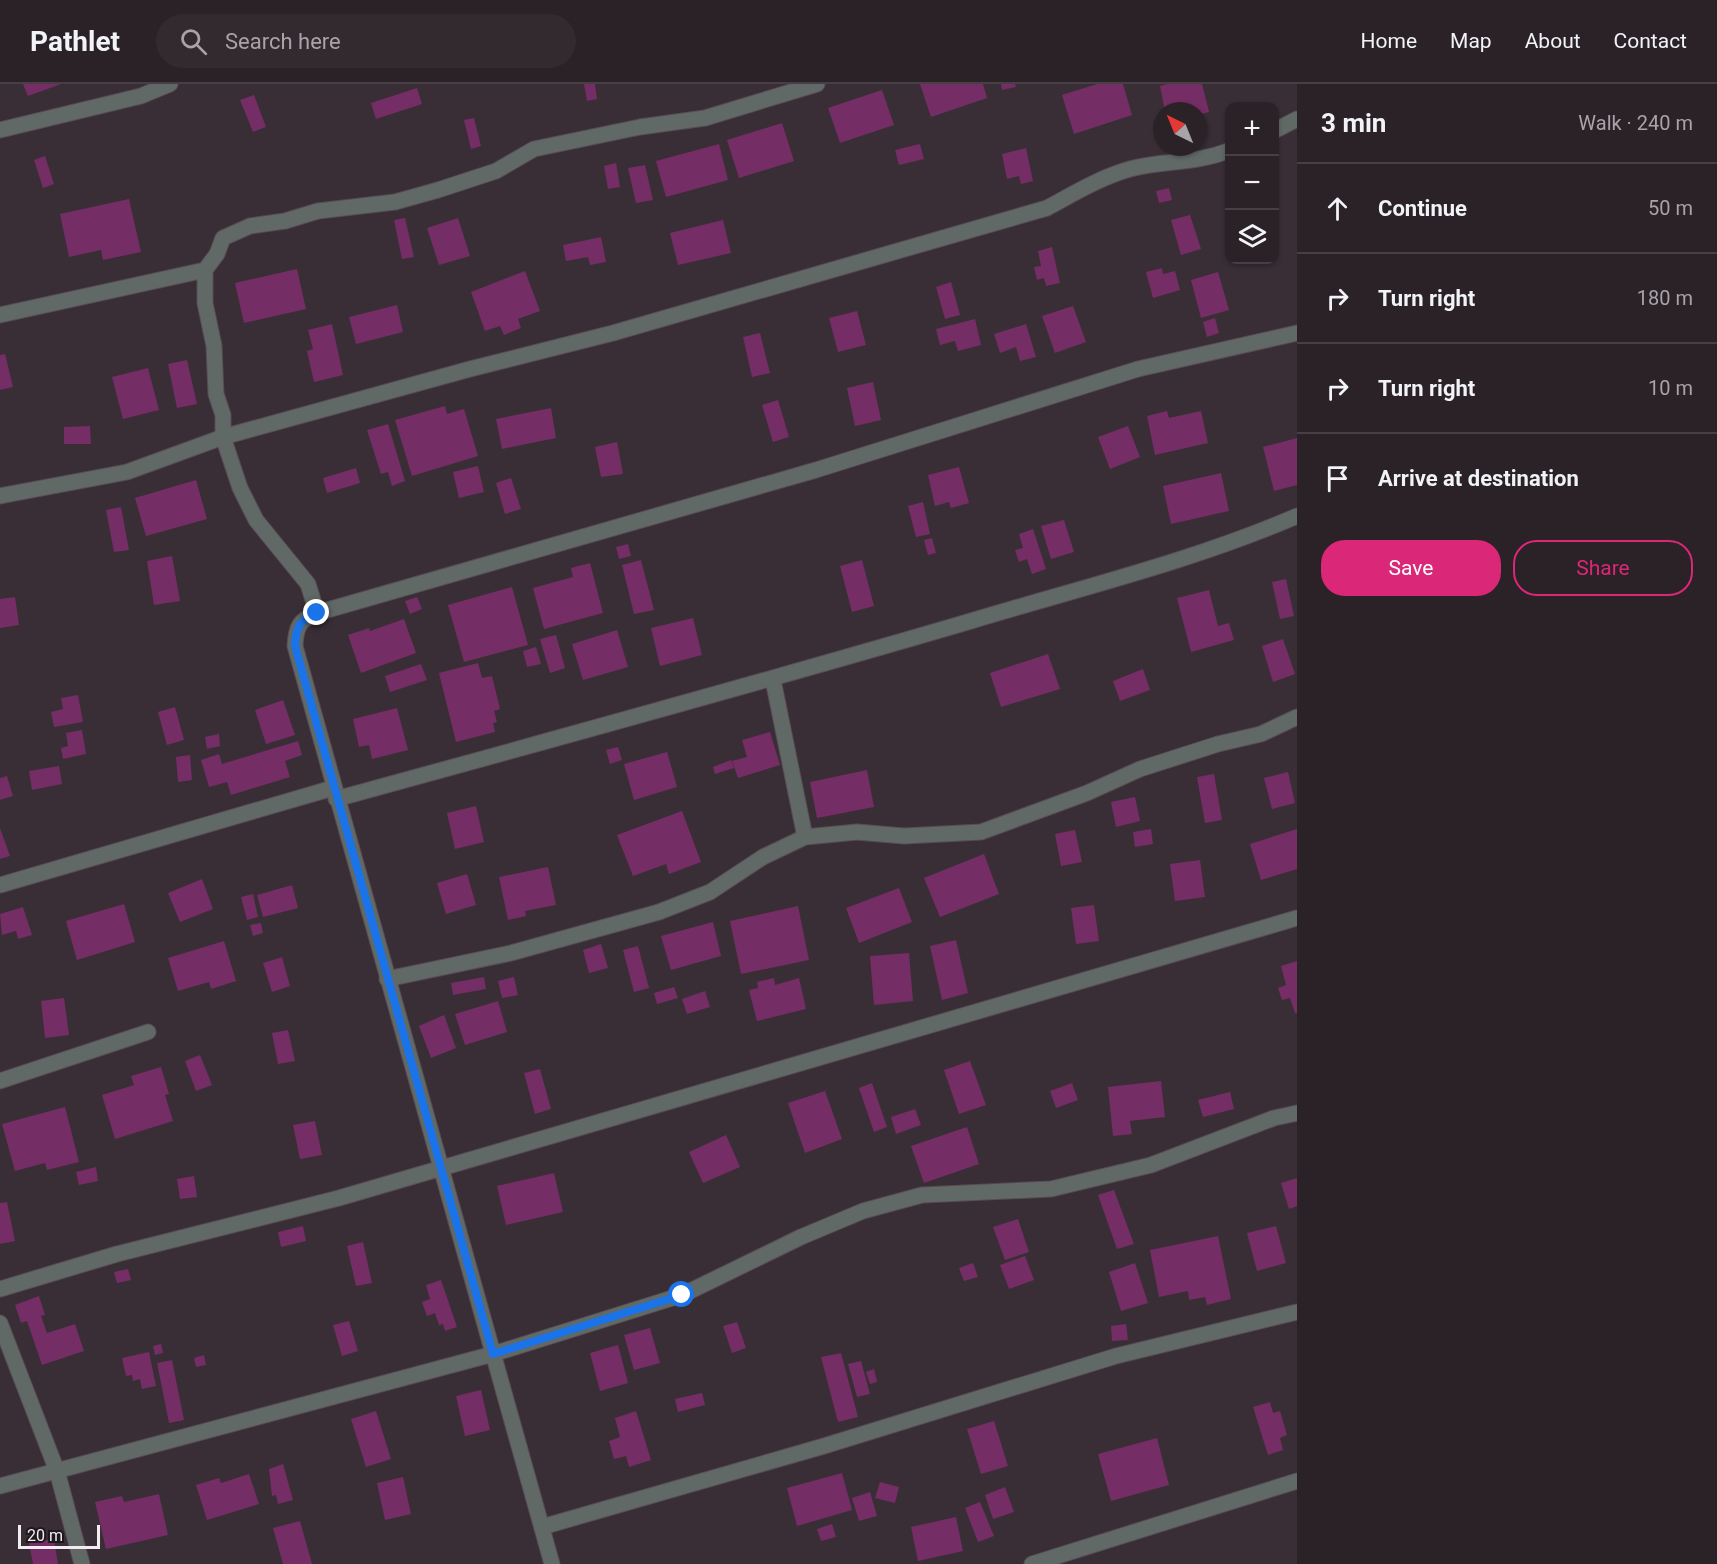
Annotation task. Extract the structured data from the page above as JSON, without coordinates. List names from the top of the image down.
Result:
{
  "scale_bar": "20 m",
  "north": "top left",
  "page": {
    "header": "Pathlet",
    "search": "Search here",
    "nav": [
      "Home",
      "Map",
      "About",
      "Contact"
    ],
    "heading": ["3 min", "Walk · 240 m"],
    "map_buttons": ["+", "−"],
    "list": [
      ["Continue", "50 m"],
      ["Turn right", "180 m"],
      ["Turn right", "10 m"],
      "Arrive at destination"
    ],
    "buttons": ["Save", "Share"],
    "scale": "20 m"
  }
}
